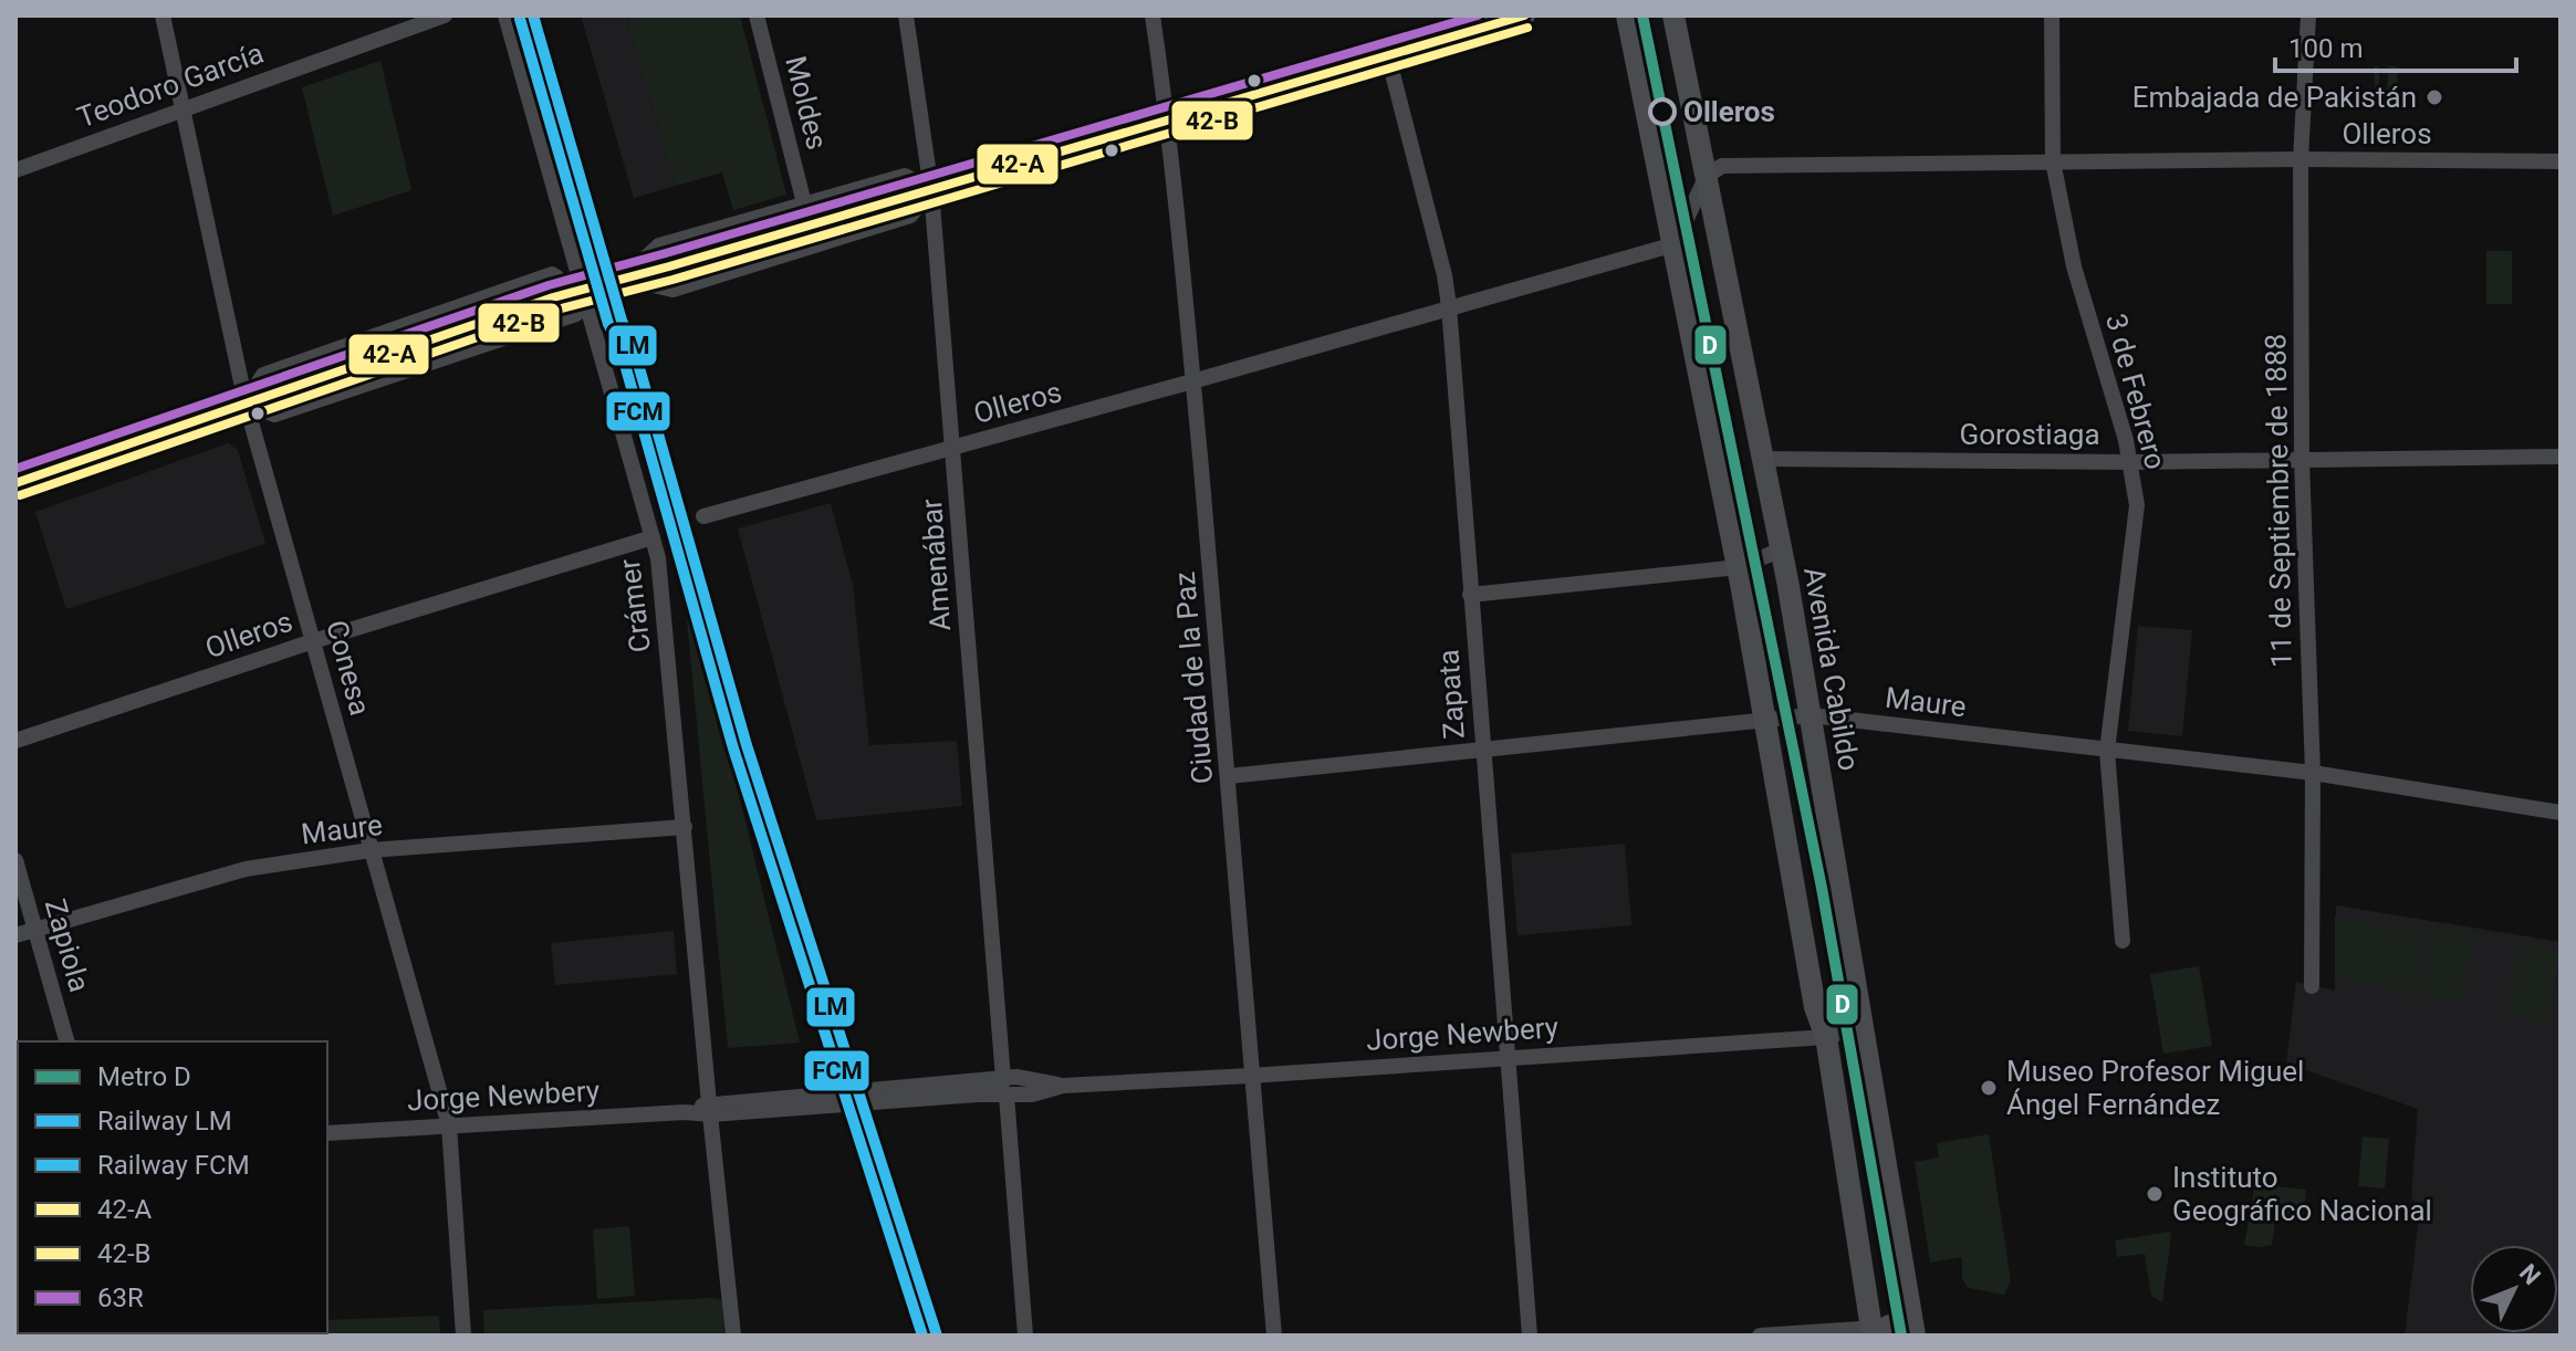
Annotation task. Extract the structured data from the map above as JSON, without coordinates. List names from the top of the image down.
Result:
{
  "streets": {
    "main road": ["Avenida Cabildo"],
    "street": [
      "Teodoro García",
      "Moldes",
      "Olleros",
      "3 de Febrero",
      "Gorostiaga",
      "11 de Septiembre de 1888",
      "Amenábar",
      "Crámer",
      "Conesa",
      "Ciudad de la Paz",
      "Zapata",
      "Maure",
      "Zapiola",
      "Jorge Newbery"
    ]
  },
  "crossings": [
    ["Teodoro García", "Conesa"],
    ["Olleros", "3 de Febrero"],
    ["Olleros", "11 de Septiembre de 1888"],
    ["Olleros", "Amenábar"],
    ["Olleros", "Crámer"],
    ["Olleros", "Conesa"],
    ["Olleros", "Avenida Cabildo"],
    ["Olleros", "Ciudad de la Paz"],
    ["Olleros", "Zapata"],
    ["3 de Febrero", "Gorostiaga"],
    ["3 de Febrero", "Maure"],
    ["Gorostiaga", "11 de Septiembre de 1888"],
    ["Gorostiaga", "Avenida Cabildo"],
    ["11 de Septiembre de 1888", "Maure"],
    ["Amenábar", "Jorge Newbery"],
    ["Crámer", "Maure"],
    ["Crámer", "Jorge Newbery"],
    ["Conesa", "Maure"],
    ["Conesa", "Jorge Newbery"],
    ["Avenida Cabildo", "Maure"],
    ["Avenida Cabildo", "Jorge Newbery"],
    ["Ciudad de la Paz", "Maure"],
    ["Ciudad de la Paz", "Jorge Newbery"],
    ["Zapata", "Maure"],
    ["Zapata", "Jorge Newbery"],
    ["Maure", "Zapiola"]
  ],
  "places": [
    "Embajada de Pakistán",
    "Olleros",
    "Museo Profesor Miguel Ángel Fernández",
    "Instituto Geográfico Nacional"
  ],
  "lines": [
    "metro line D",
    "rail line LM",
    "transit line 42-A",
    "transit line 63R",
    "rail line FCM",
    "transit line 42-B"
  ],
  "legend": [
    "Metro D",
    "Railway LM",
    "Railway FCM",
    "42-A",
    "42-B",
    "63R"
  ],
  "scale_bar": "100 m",
  "north": "top right"
}
